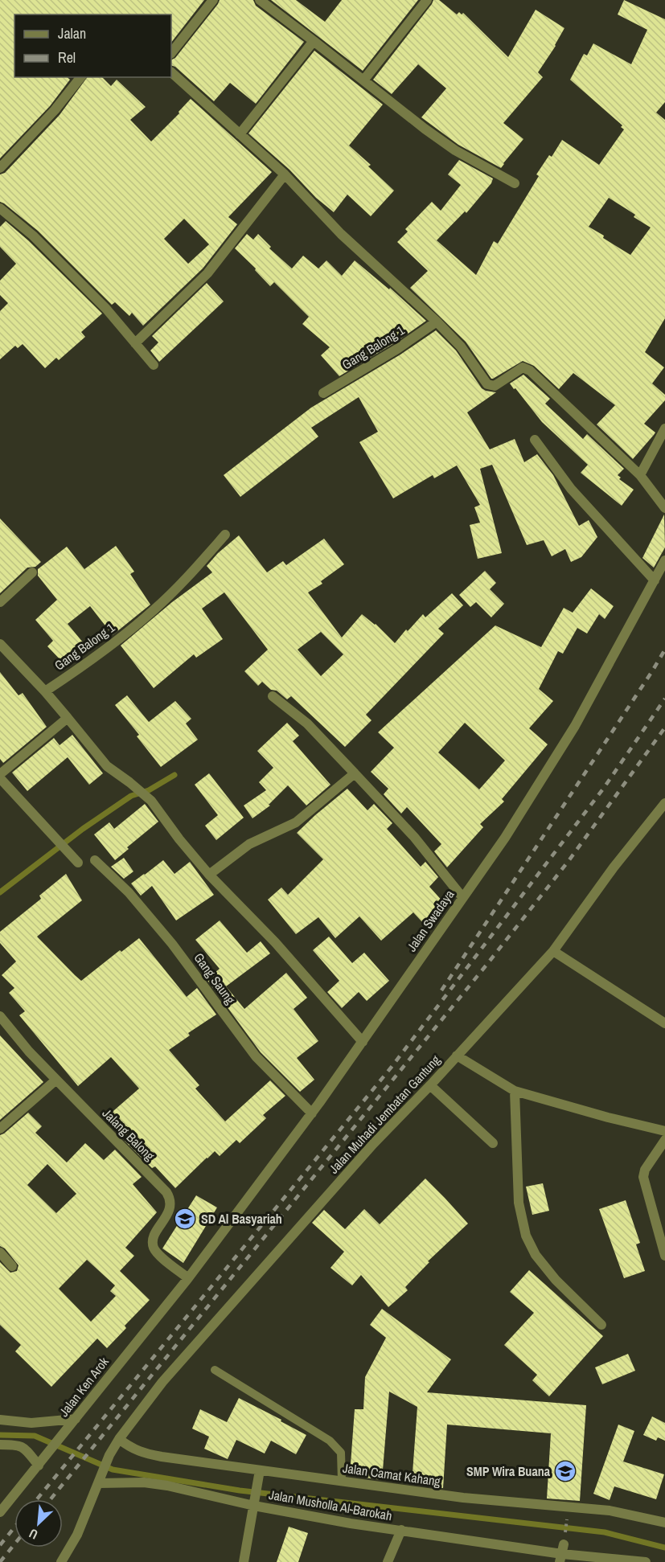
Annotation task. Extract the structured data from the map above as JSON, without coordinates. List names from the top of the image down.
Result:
{
  "streets": {
    "street": [
      "Gang Balong 1",
      "Jalan Swadaya",
      "Gang Saung",
      "Jalan Muhadi Jembatan Gantung",
      "Jalang Balong",
      "Jalan Ken Arok",
      "Jalan Camat Kahang",
      "Jalan Musholla Al-Barokah"
    ]
  },
  "crossings": [
    ["Jalan Swadaya", "Gang Saung"],
    ["Jalan Swadaya", "Jalang Balong"],
    ["Jalan Swadaya", "Jalan Ken Arok"],
    ["Jalan Muhadi Jembatan Gantung", "Jalan Camat Kahang"],
    ["Jalan Muhadi Jembatan Gantung", "Jalan Musholla Al-Barokah"],
    ["Jalang Balong", "Jalan Ken Arok"]
  ],
  "places": {
    "school or university": ["SD Al Basyariah", "SMP Wira Buana"]
  },
  "legend": ["Jalan", "Rel"],
  "north": "bottom left"
}
